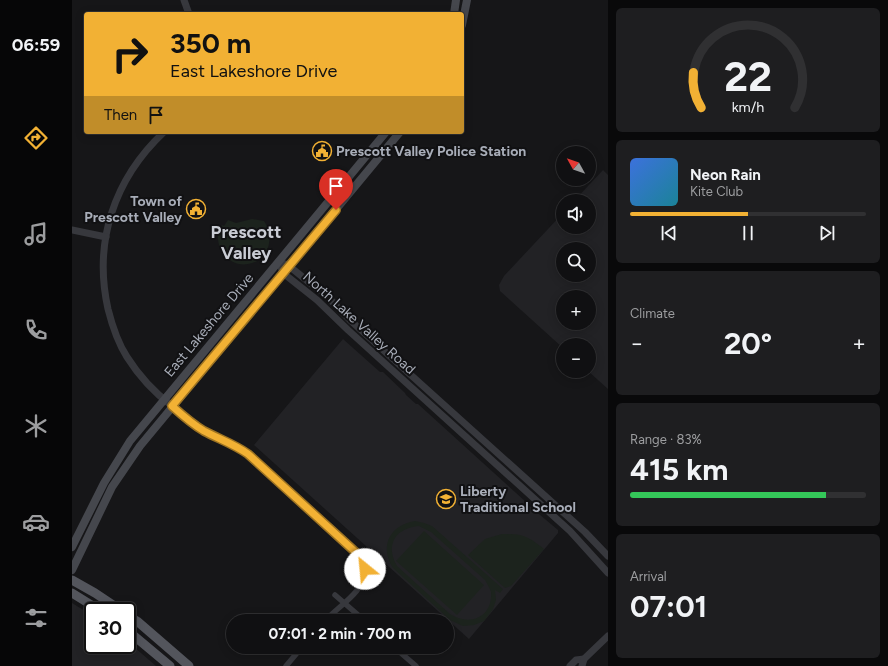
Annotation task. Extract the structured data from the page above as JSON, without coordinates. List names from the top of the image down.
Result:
{
  "streets": {
    "main road": ["East Lakeshore Drive"],
    "street": ["North Lake Valley Road"]
  },
  "crossings": [
    ["North Lake Valley Road", "East Lakeshore Drive"]
  ],
  "districts": ["Prescott Valley"],
  "places": {
    "public building": ["Prescott Valley Police Station", "Town of Prescott Valley"],
    "school or university": ["Liberty Traditional School"]
  },
  "north": "top left",
  "page": {
    "tabs": "06:59",
    "turn": ["350 m", "East Lakeshore Drive"],
    "then": "Then",
    "map_buttons": ["+", "−"],
    "song": ["Neon Rain", "Kite Club"],
    "tile": [
      "Climate",
      ["Range · 83%", "415 km"],
      ["Arrival", "07:01"]
    ],
    "heat": ["−", "20°", "+"],
    "limit": "30",
    "trip": "07:01 · 2 min · 700 m",
    "gauge": ["22", "km/h"]
  }
}
